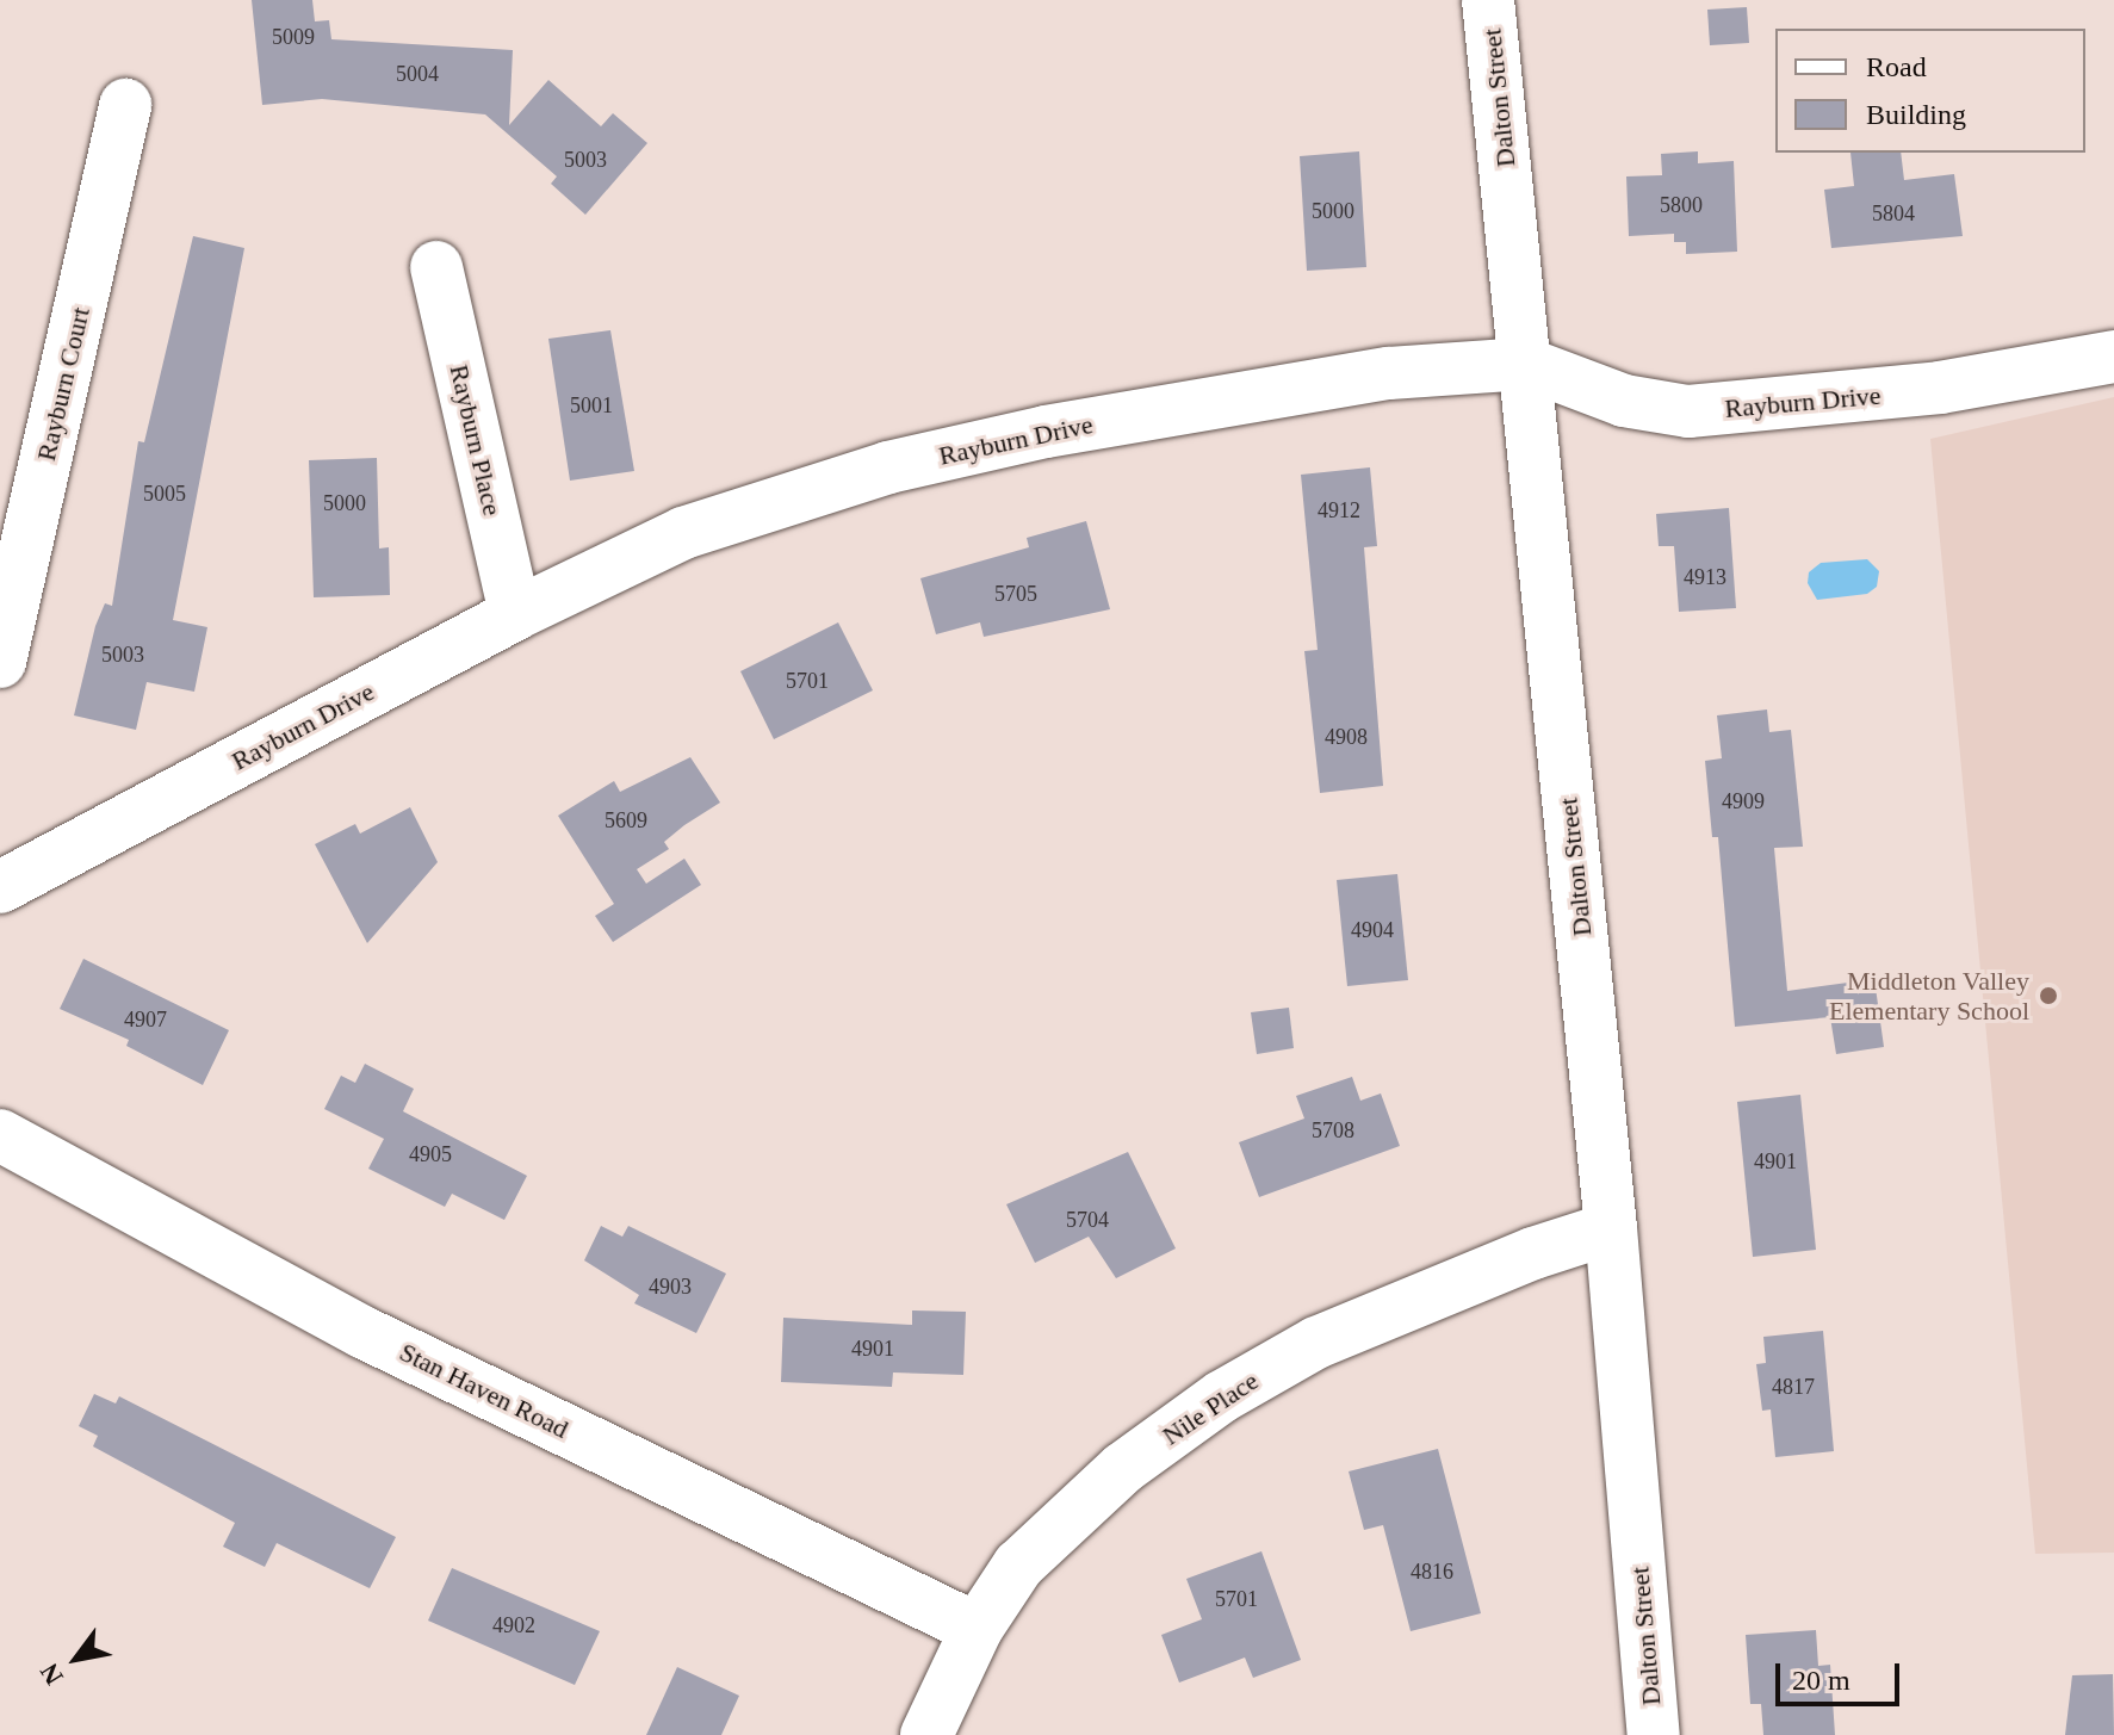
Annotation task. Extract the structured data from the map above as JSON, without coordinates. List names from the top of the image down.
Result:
{
  "streets": {
    "street": [
      "Dalton Street",
      "Rayburn Court",
      "Rayburn Drive",
      "Rayburn Place",
      "Stan Haven Road",
      "Nile Place"
    ]
  },
  "crossings": [
    ["Dalton Street", "Rayburn Drive"],
    ["Dalton Street", "Nile Place"],
    ["Rayburn Drive", "Rayburn Place"],
    ["Stan Haven Road", "Nile Place"]
  ],
  "places": ["Middleton Valley Elementary School"],
  "house_numbers": [
    "5009",
    "5004",
    "5003",
    "5800",
    "5000",
    "5804",
    "5001",
    "5005",
    "5000",
    "4912",
    "4913",
    "5705",
    "5003",
    "5701",
    "4908",
    "4909",
    "5609",
    "4904",
    "4907",
    "5708",
    "4905",
    "4901",
    "5704",
    "4903",
    "4901",
    "4817",
    "4816",
    "5701",
    "4902"
  ],
  "legend": ["Road", "Building"],
  "scale_bar": "20 m",
  "north": "bottom left"
}
